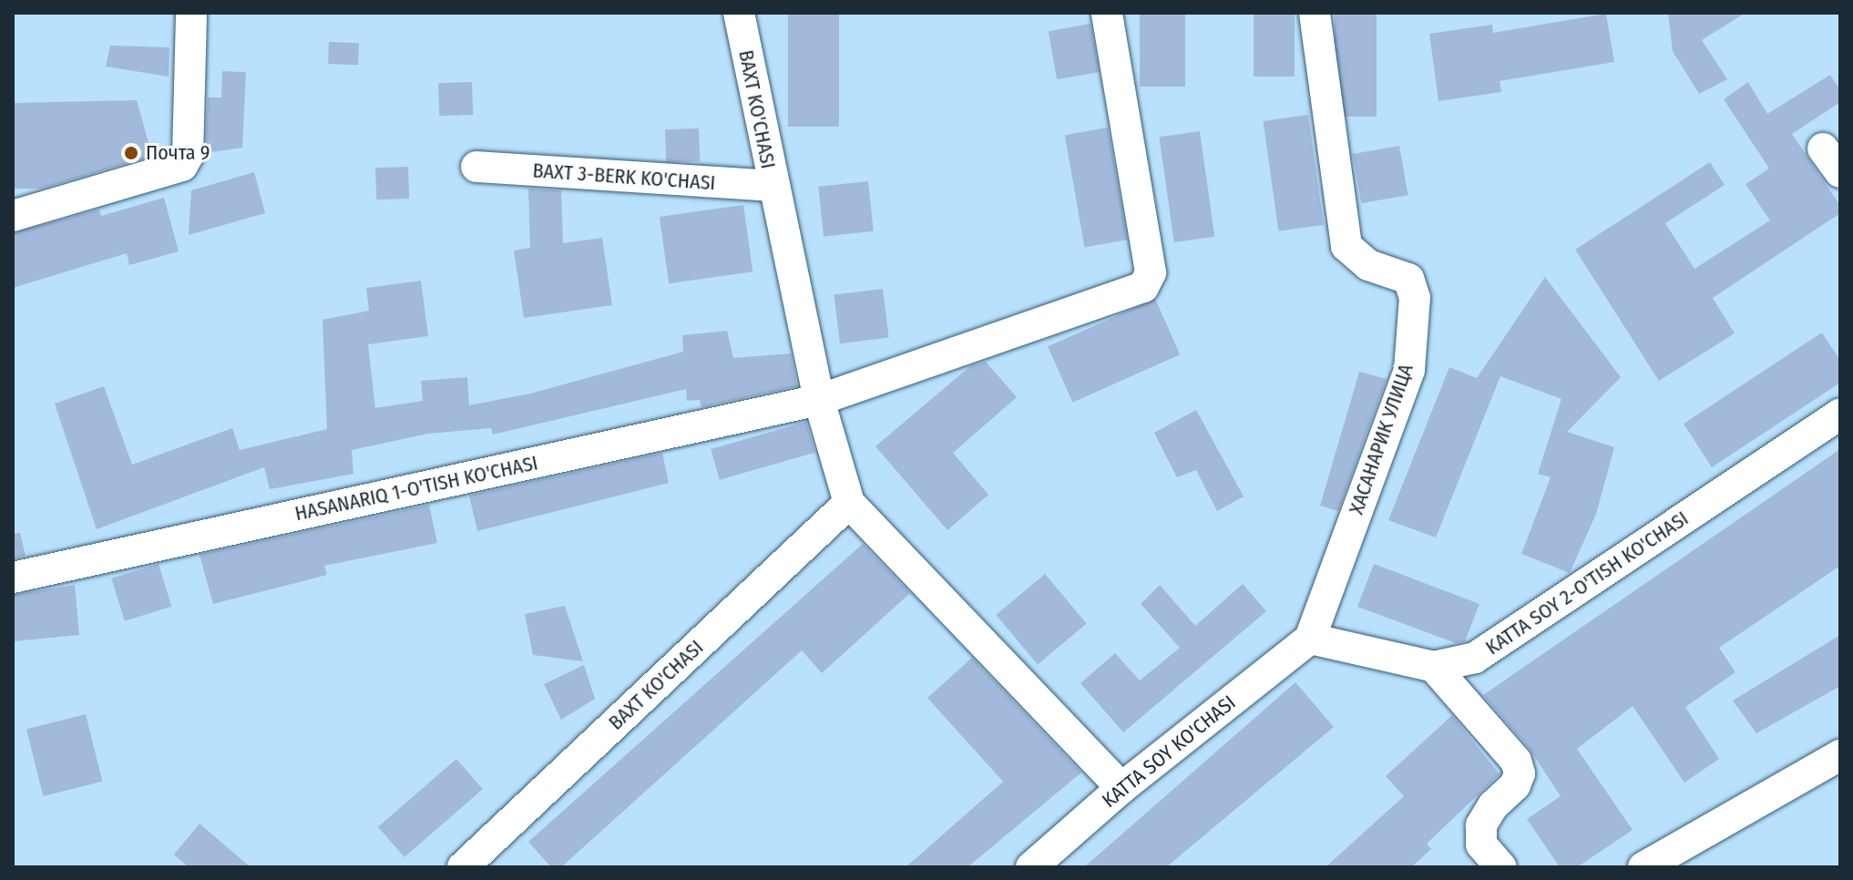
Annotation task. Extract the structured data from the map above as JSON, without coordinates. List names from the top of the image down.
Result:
{
  "streets": {
    "street": [
      "BAXT KO'CHASI",
      "BAXT 3-BERK KO'CHASI",
      "ХАСАНАРИК УЛИЦА",
      "HASANARIQ 1-O'TISH KO'CHASI",
      "KATTA SOY 2-O'TISH KO'CHASI",
      "KATTA SOY KO'CHASI"
    ]
  },
  "crossings": [
    ["BAXT KO'CHASI", "BAXT 3-BERK KO'CHASI"],
    ["BAXT KO'CHASI", "HASANARIQ 1-O'TISH KO'CHASI"],
    ["BAXT KO'CHASI", "KATTA SOY KO'CHASI"],
    ["ХАСАНАРИК УЛИЦА", "KATTA SOY 2-O'TISH KO'CHASI"],
    ["ХАСАНАРИК УЛИЦА", "KATTA SOY KO'CHASI"],
    ["KATTA SOY 2-O'TISH KO'CHASI", "KATTA SOY KO'CHASI"]
  ],
  "places": ["Почта 9"]
}
